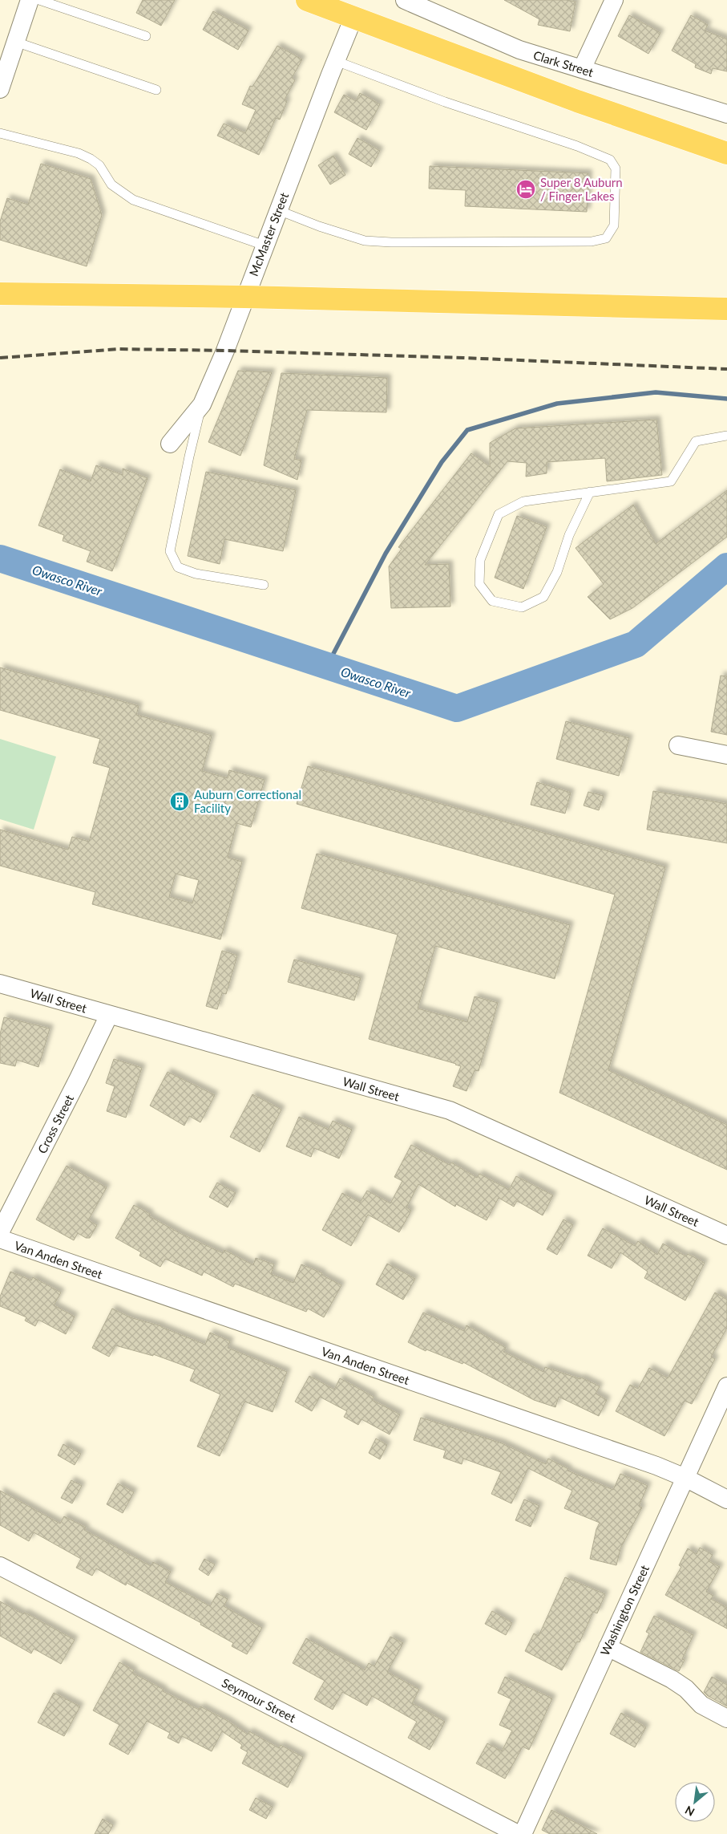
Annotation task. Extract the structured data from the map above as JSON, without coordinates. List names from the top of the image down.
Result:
{
  "streets": {
    "street": [
      "Clark Street",
      "McMaster Street",
      "Wall Street",
      "Cross Street",
      "Van Anden Street",
      "Washington Street",
      "Seymour Street"
    ]
  },
  "crossings": [
    ["Wall Street", "Cross Street"],
    ["Van Anden Street", "Washington Street"]
  ],
  "water": ["Owasco River"],
  "places": {
    "hotel": ["Super 8 Auburn / Finger Lakes"],
    "building": ["Auburn Correctional Facility"]
  },
  "north": "bottom left"
}
